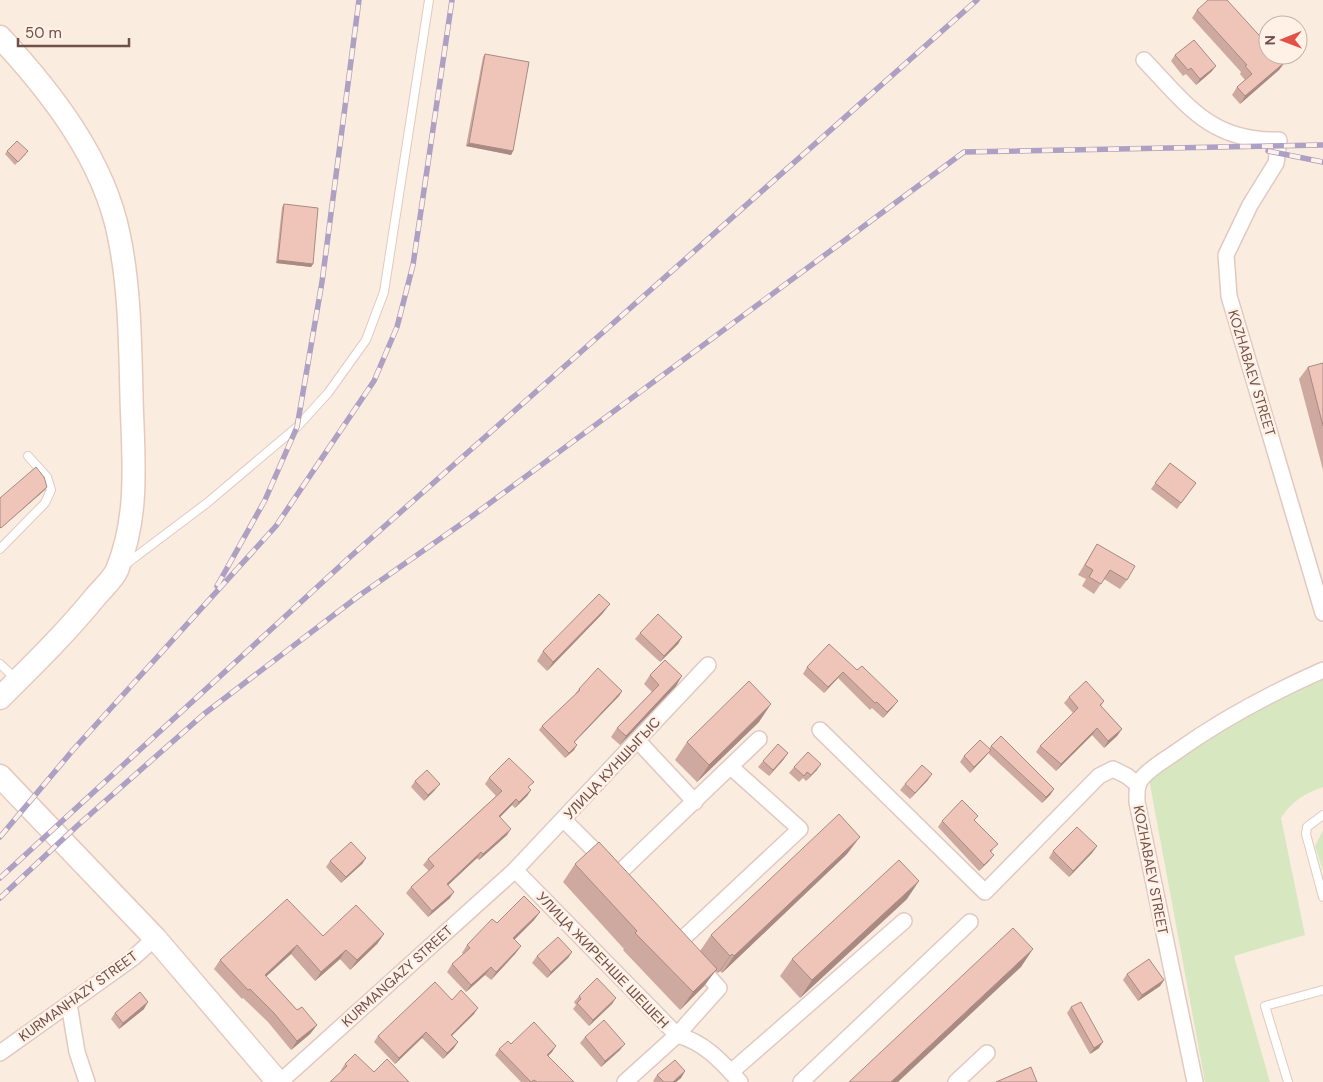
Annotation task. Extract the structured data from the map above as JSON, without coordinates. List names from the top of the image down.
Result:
{
  "streets": {
    "street": [
      "KOZHABAEV STREET",
      "УЛИЦА КУНШЫГЫС",
      "УЛИЦА ЖИРЕНШЕ ШЕШЕН",
      "KURMANGAZY STREET",
      "KURMANHAZY STREET"
    ]
  },
  "crossings": [
    ["УЛИЦА КУНШЫГЫС", "УЛИЦА ЖИРЕНШЕ ШЕШЕН"],
    ["УЛИЦА КУНШЫГЫС", "KURMANGAZY STREET"],
    ["УЛИЦА ЖИРЕНШЕ ШЕШЕН", "KURMANGAZY STREET"]
  ],
  "scale_bar": "50 m",
  "north": "left"
}
